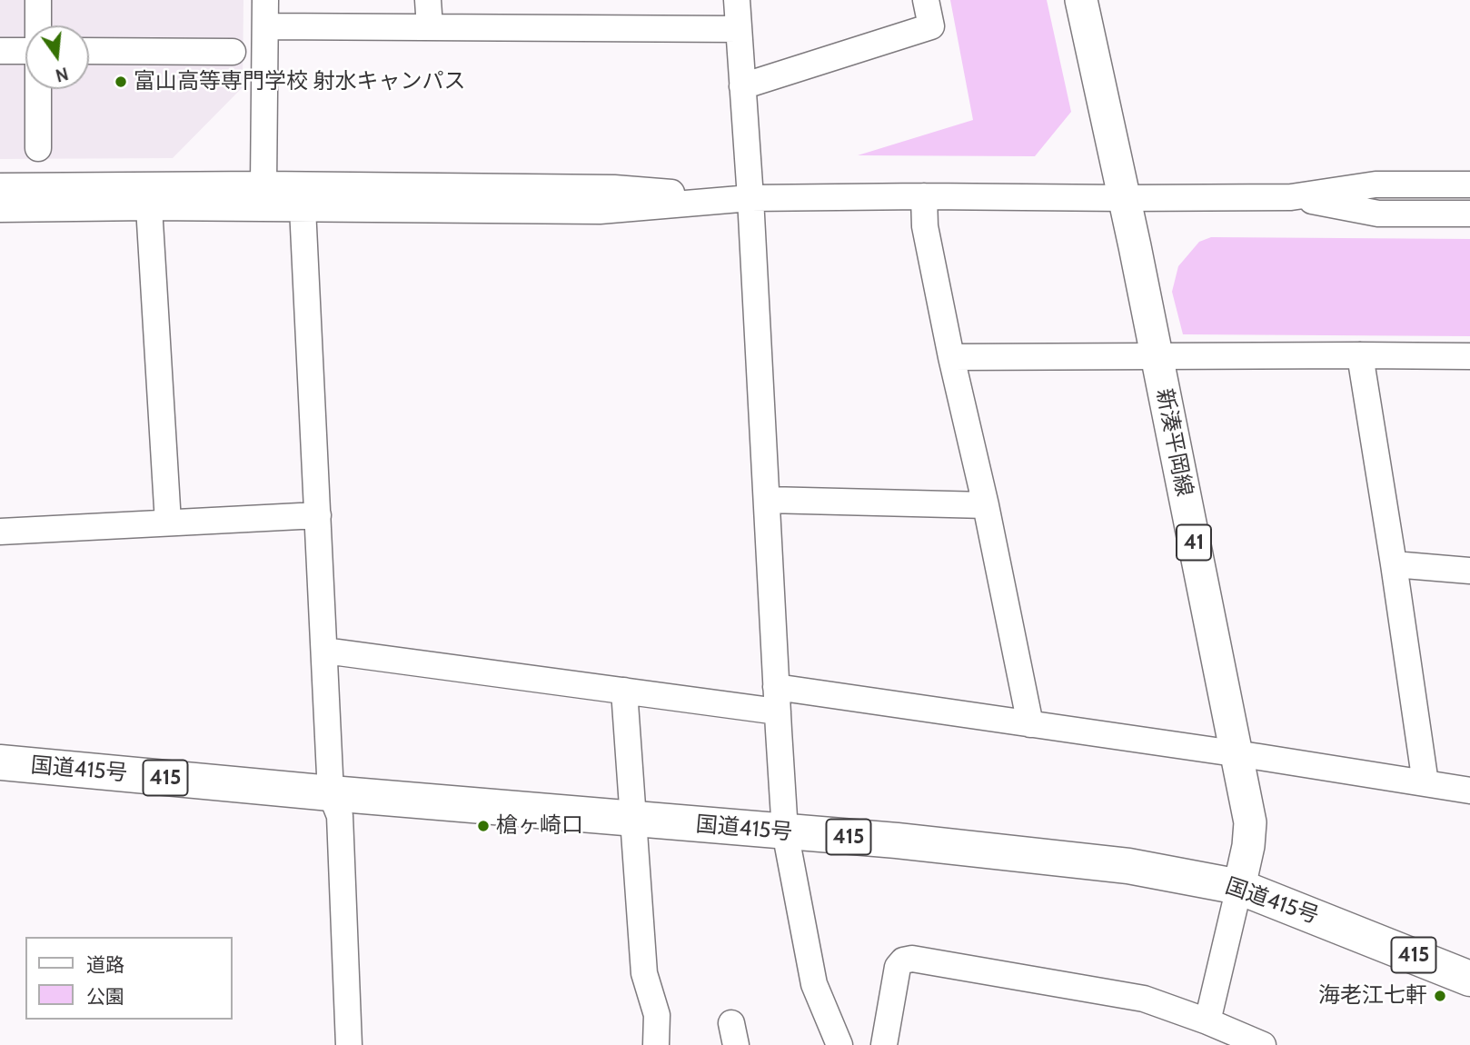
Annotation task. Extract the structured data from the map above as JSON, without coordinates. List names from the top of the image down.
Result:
{
  "streets": {
    "highway": ["国道415号", "415"],
    "main road": ["新湊平岡線", "41"]
  },
  "crossings": [
    ["新湊平岡線", "国道415号"]
  ],
  "places": ["富山高等専門学校 射水キャンパス", "槍ヶ崎口", "海老江七軒"],
  "legend": ["道路", "公園"],
  "north": "bottom"
}
